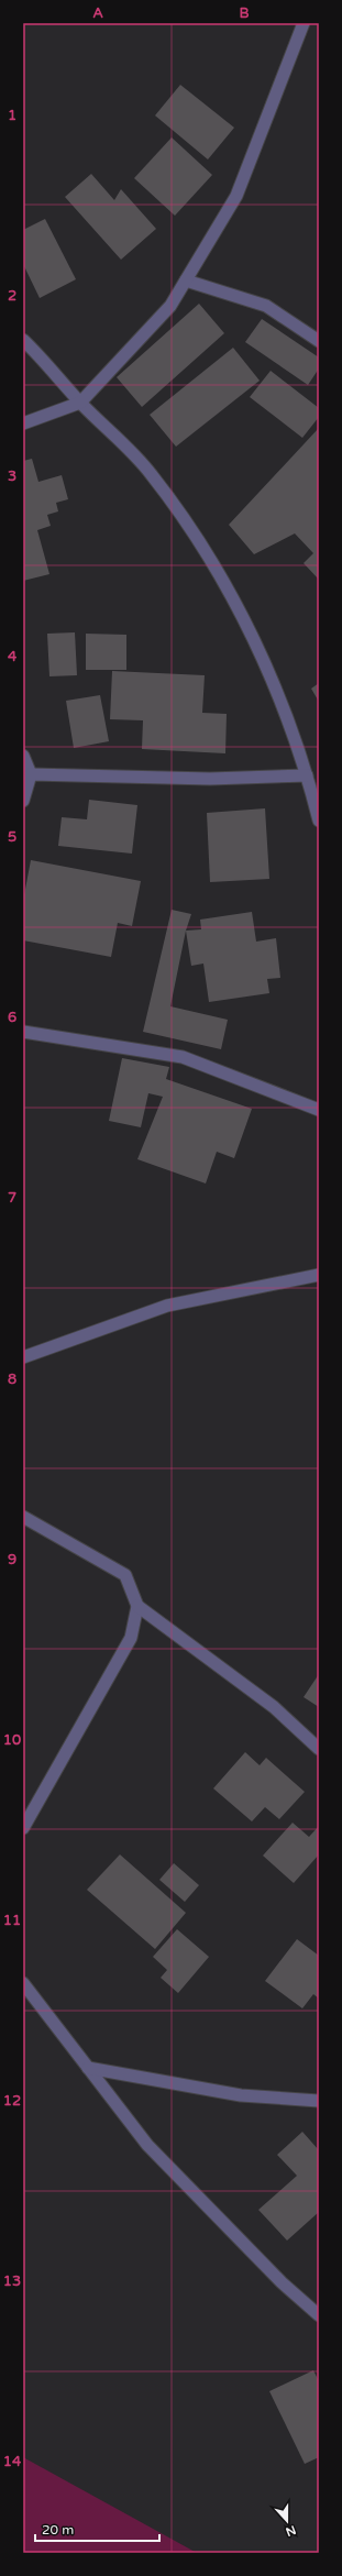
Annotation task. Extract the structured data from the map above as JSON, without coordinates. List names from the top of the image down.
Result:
{
  "scale_bar": "20 m",
  "north": "bottom",
  "grid": {
    "columns": ["A", "B"],
    "rows": [
      "1",
      "2",
      "3",
      "4",
      "5",
      "6",
      "7",
      "8",
      "9",
      "10",
      "11",
      "12",
      "13",
      "14"
    ]
  }
}
